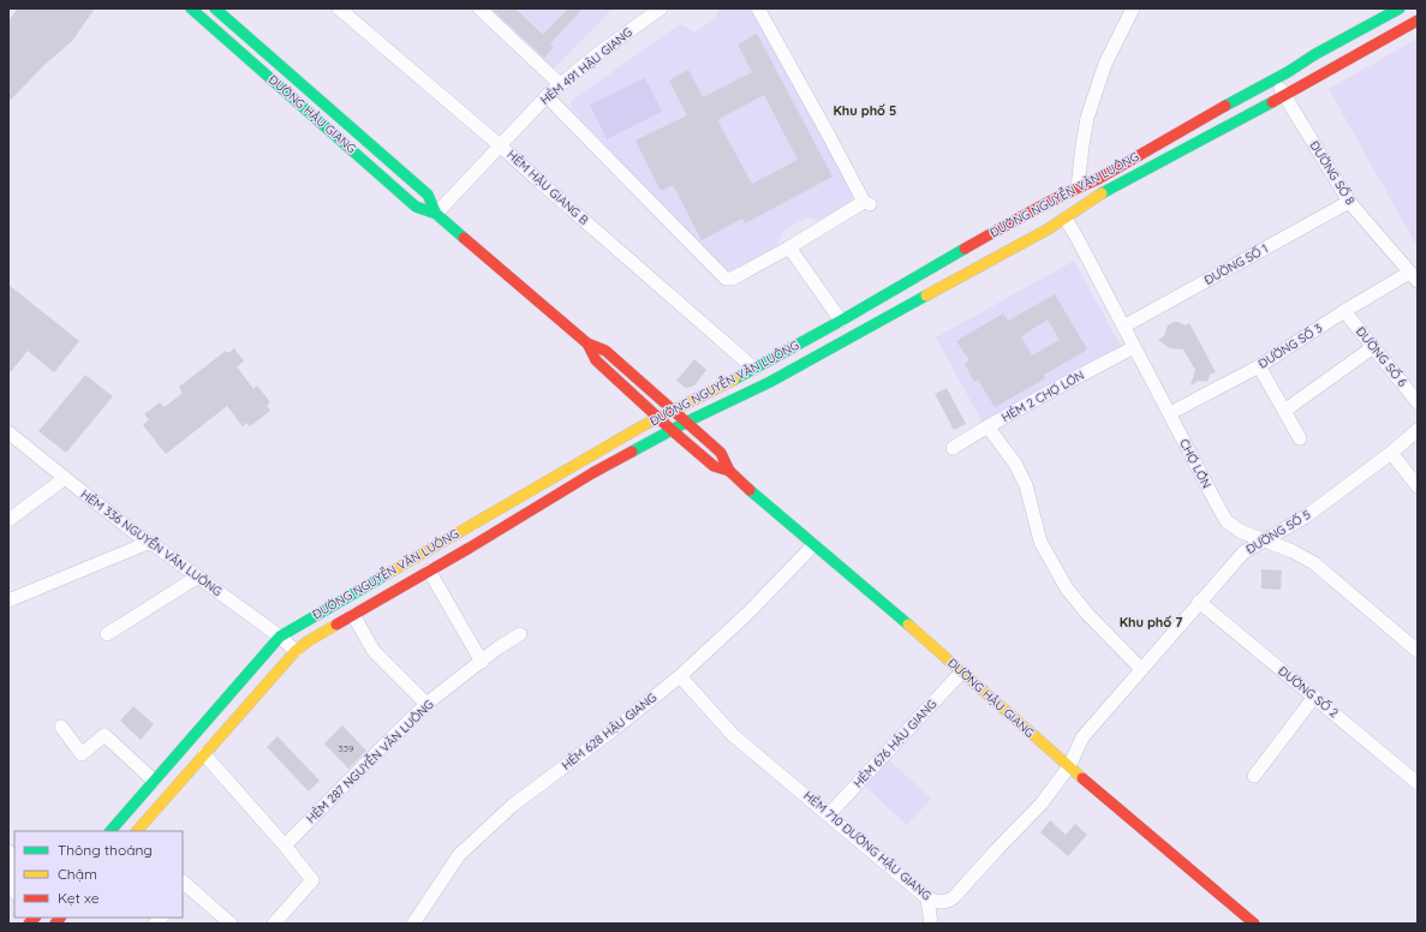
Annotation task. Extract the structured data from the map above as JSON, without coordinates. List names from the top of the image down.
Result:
{
  "streets": {
    "main road": ["ĐƯỜNG HẬU GIANG", "ĐƯỜNG NGUYỄN VĂN LUÔNG", "CHỢ LỚN"],
    "street": [
      "HẺM 491 HẬU GIANG",
      "ĐƯỜNG SỐ 8",
      "HẺM HẬU GIANG B",
      "ĐƯỜNG SỐ 1",
      "ĐƯỜNG SỐ 3",
      "ĐƯỜNG SỐ 6",
      "HẺM 2 CHỢ LỚN",
      "ĐƯỜNG SỐ 5",
      "HẺM 336 NGUYỄN VĂN LUÔNG",
      "ĐƯỜNG SỐ 2",
      "HẺM 628 HẬU GIANG",
      "HẺM 676 HẬU GIANG",
      "HẺM 287 NGUYỄN VĂN LUÔNG",
      "HẺM 710 ĐƯỜNG HẬU GIANG"
    ]
  },
  "crossings": [
    ["HẺM 491 HẬU GIANG", "ĐƯỜNG HẬU GIANG"],
    ["HẺM 491 HẬU GIANG", "HẺM HẬU GIANG B"],
    ["ĐƯỜNG HẬU GIANG", "ĐƯỜNG NGUYỄN VĂN LUÔNG"],
    ["ĐƯỜNG HẬU GIANG", "ĐƯỜNG SỐ 5"],
    ["ĐƯỜNG HẬU GIANG", "HẺM 628 HẬU GIANG"],
    ["ĐƯỜNG HẬU GIANG", "HẺM 676 HẬU GIANG"],
    ["ĐƯỜNG HẬU GIANG", "HẺM 710 ĐƯỜNG HẬU GIANG"],
    ["ĐƯỜNG SỐ 8", "ĐƯỜNG NGUYỄN VĂN LUÔNG"],
    ["ĐƯỜNG SỐ 8", "ĐƯỜNG SỐ 1"],
    ["ĐƯỜNG SỐ 8", "ĐƯỜNG SỐ 3"],
    ["HẺM HẬU GIANG B", "ĐƯỜNG NGUYỄN VĂN LUÔNG"],
    ["ĐƯỜNG NGUYỄN VĂN LUÔNG", "CHỢ LỚN"],
    ["ĐƯỜNG NGUYỄN VĂN LUÔNG", "HẺM 336 NGUYỄN VĂN LUÔNG"],
    ["ĐƯỜNG SỐ 1", "CHỢ LỚN"],
    ["ĐƯỜNG SỐ 3", "ĐƯỜNG SỐ 6"],
    ["ĐƯỜNG SỐ 3", "CHỢ LỚN"],
    ["HẺM 2 CHỢ LỚN", "CHỢ LỚN"],
    ["CHỢ LỚN", "ĐƯỜNG SỐ 5"],
    ["ĐƯỜNG SỐ 5", "ĐƯỜNG SỐ 2"],
    ["ĐƯỜNG SỐ 5", "HẺM 710 ĐƯỜNG HẬU GIANG"],
    ["HẺM 628 HẬU GIANG", "HẺM 710 ĐƯỜNG HẬU GIANG"],
    ["HẺM 676 HẬU GIANG", "HẺM 710 ĐƯỜNG HẬU GIANG"]
  ],
  "districts": ["Khu phố 5", "Khu phố 7"],
  "house_numbers": ["339"],
  "legend": ["Thông thoáng", "Chậm", "Kẹt xe"]
}
